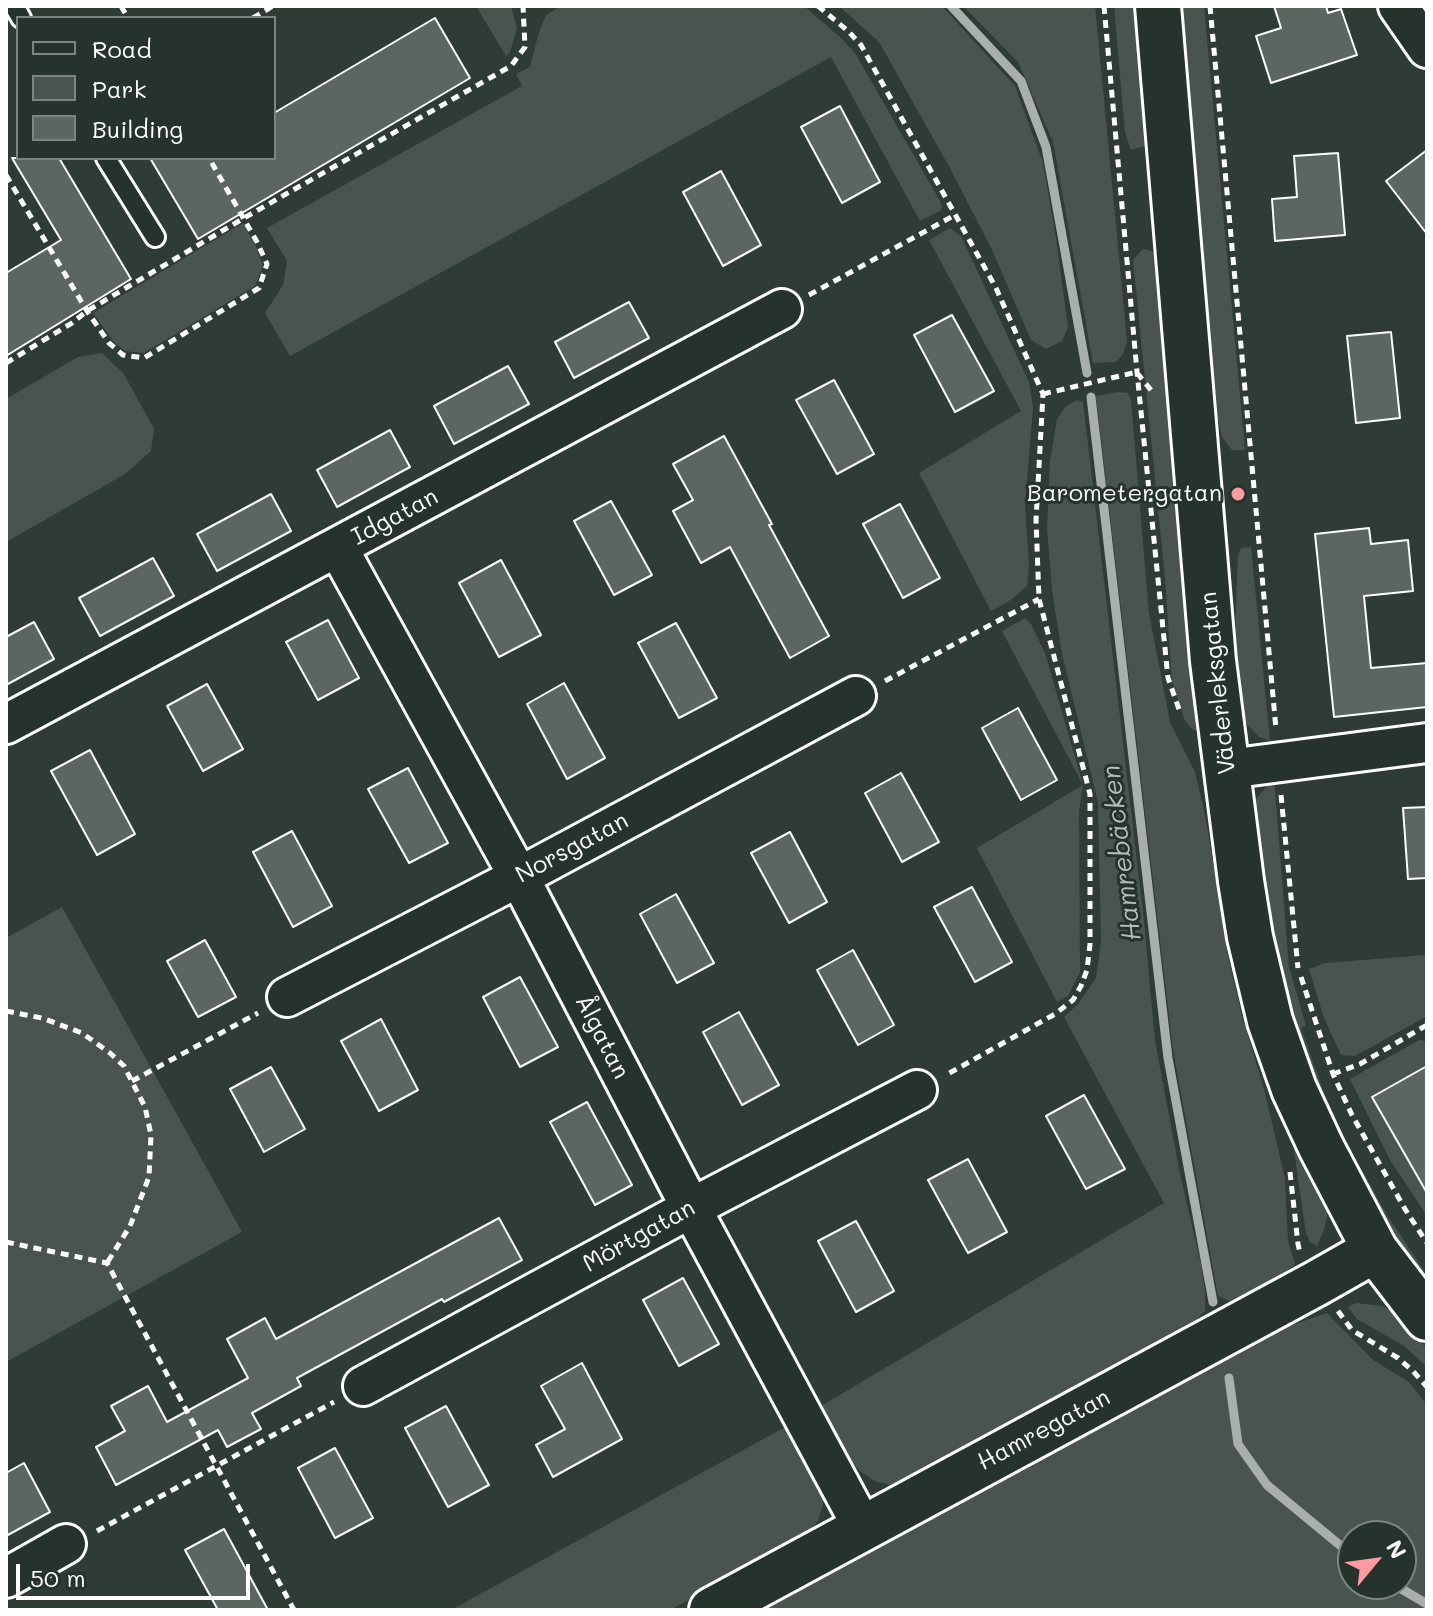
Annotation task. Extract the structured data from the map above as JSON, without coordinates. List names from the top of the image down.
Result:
{
  "streets": {
    "street": [
      "Idgatan",
      "Väderleksgatan",
      "Norsgatan",
      "Ålgatan",
      "Mörtgatan",
      "Hamregatan"
    ]
  },
  "crossings": [
    ["Idgatan", "Ålgatan"],
    ["Väderleksgatan", "Hamregatan"],
    ["Norsgatan", "Ålgatan"],
    ["Ålgatan", "Mörtgatan"],
    ["Ålgatan", "Hamregatan"]
  ],
  "water": ["Hamrebäcken"],
  "places": ["Barometergatan"],
  "legend": ["Road", "Park", "Building"],
  "scale_bar": "50 m",
  "north": "top right"
}
